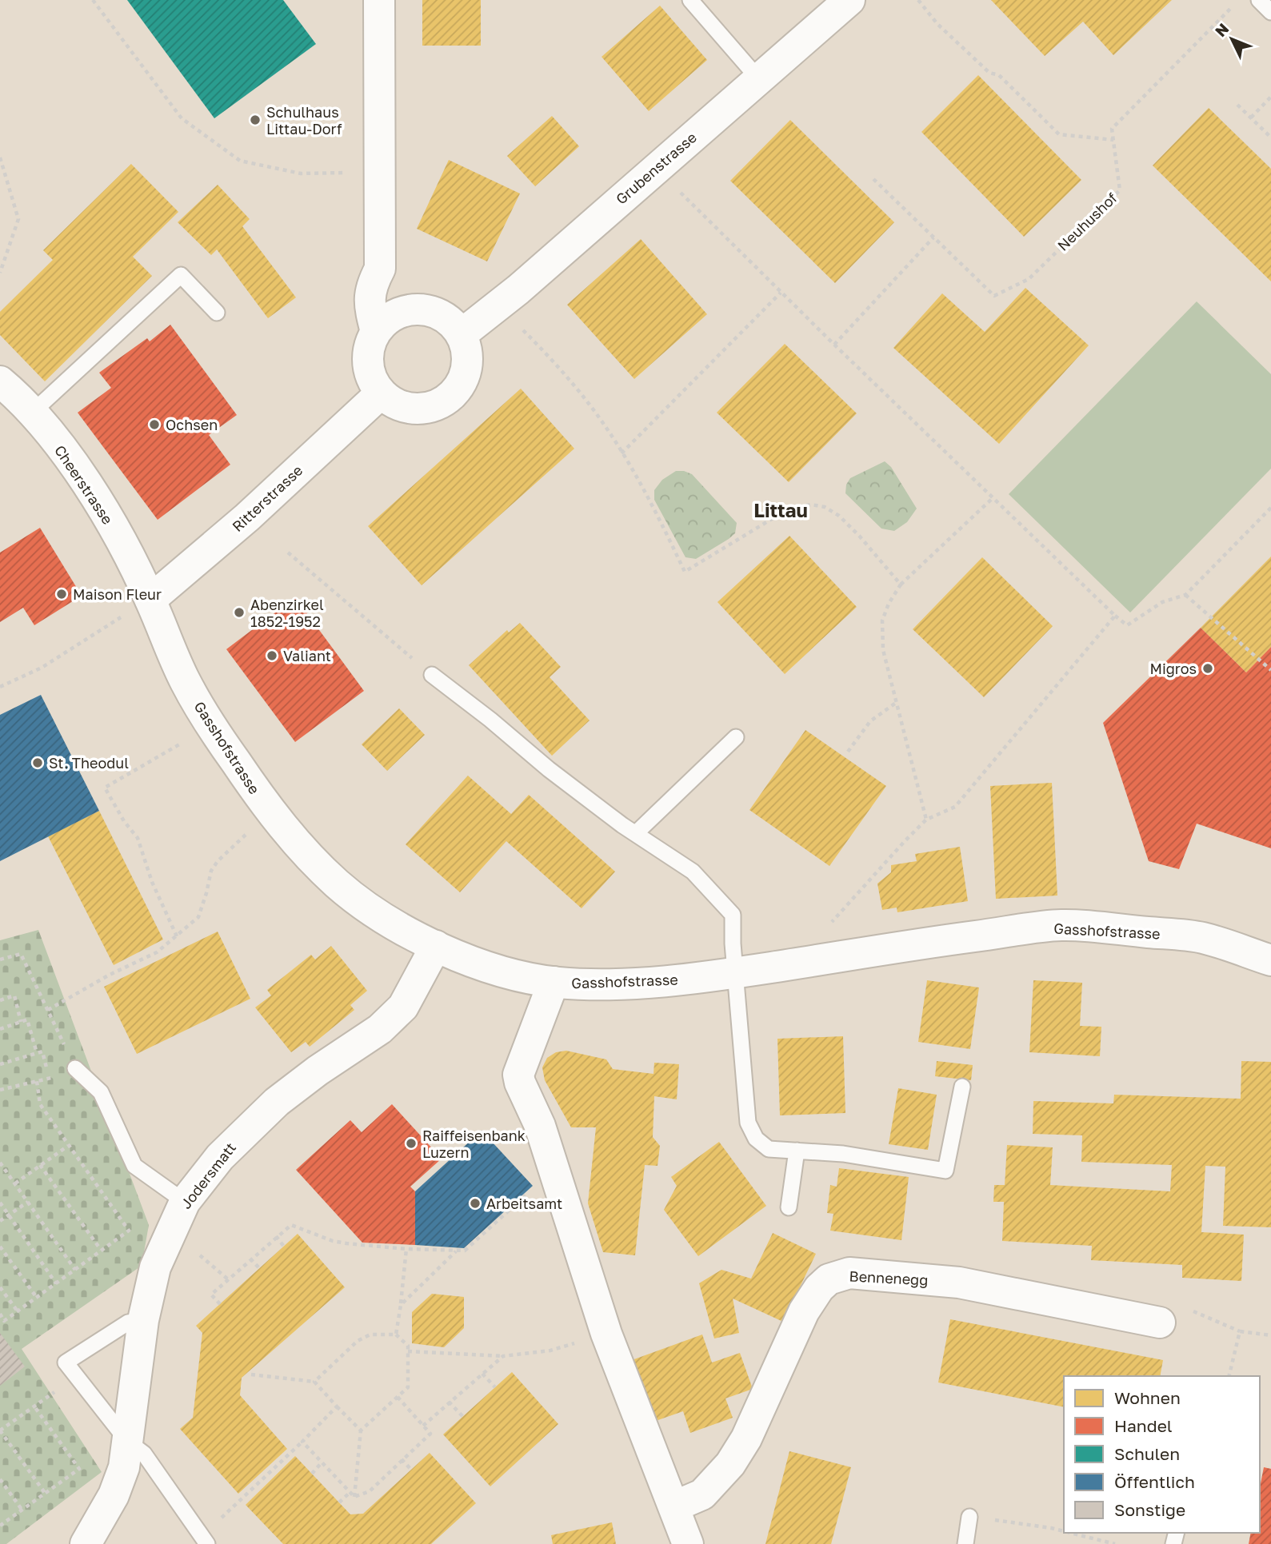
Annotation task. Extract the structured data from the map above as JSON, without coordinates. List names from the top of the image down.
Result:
{
  "streets": {
    "street": [
      "Grubenstrasse",
      "Cheerstrasse",
      "Ritterstrasse",
      "Gasshofstrasse",
      "Jodersmatt",
      "Bennenegg"
    ],
    "path": ["Neuhushof"]
  },
  "crossings": [
    ["Grubenstrasse", "Ritterstrasse"],
    ["Cheerstrasse", "Ritterstrasse"],
    ["Cheerstrasse", "Gasshofstrasse"],
    ["Ritterstrasse", "Gasshofstrasse"],
    ["Gasshofstrasse", "Jodersmatt"]
  ],
  "districts": ["Littau"],
  "places": [
    "Schulhaus Littau-Dorf",
    "Ochsen",
    "Maison Fleur",
    "Abenzirkel 1852-1952",
    "Valiant",
    "Migros",
    "St. Theodul",
    "Raiffeisenbank Luzern",
    "Arbeitsamt"
  ],
  "legend": [
    "Wohnen",
    "Handel",
    "Schulen",
    "Öffentlich",
    "Sonstige"
  ],
  "north": "top left"
}
